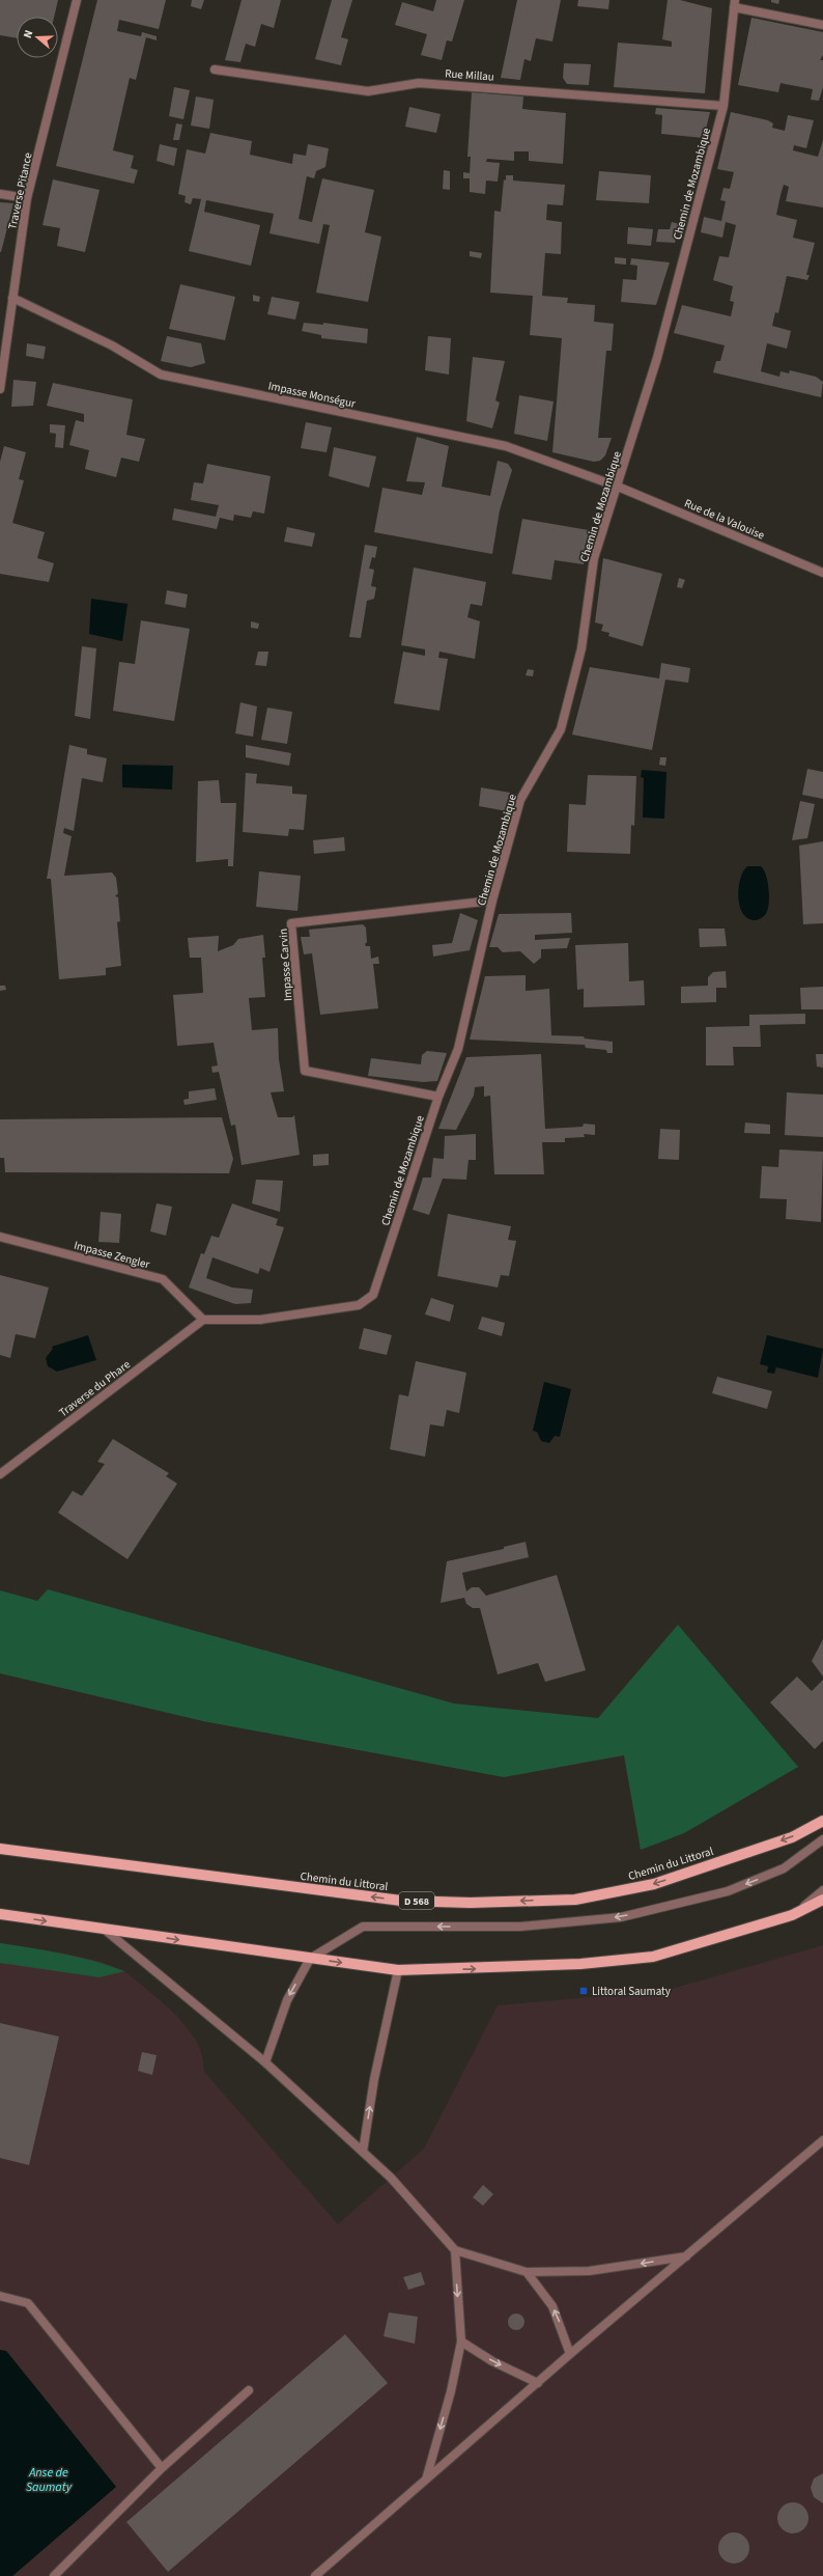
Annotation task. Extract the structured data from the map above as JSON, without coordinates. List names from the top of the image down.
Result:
{
  "streets": {
    "main road": ["Chemin du Littoral", "D 568"],
    "street": [
      "Rue Millau",
      "Chemin de Mozambique",
      "Traverse Pitance",
      "Impasse Monségur",
      "Rue de la Valouise",
      "Impasse Carvin",
      "Impasse Zengler",
      "Traverse du Phare"
    ]
  },
  "crossings": [
    ["Rue Millau", "Chemin de Mozambique"],
    ["Chemin de Mozambique", "Impasse Monségur"],
    ["Chemin de Mozambique", "Rue de la Valouise"],
    ["Chemin de Mozambique", "Impasse Carvin"],
    ["Chemin de Mozambique", "Impasse Zengler"],
    ["Chemin de Mozambique", "Traverse du Phare"],
    ["Traverse Pitance", "Impasse Monségur"],
    ["Impasse Monségur", "Rue de la Valouise"],
    ["Impasse Zengler", "Traverse du Phare"]
  ],
  "water": ["Anse de Saumaty"],
  "places": {
    "transit": ["Littoral Saumaty"]
  },
  "north": "left"
}
